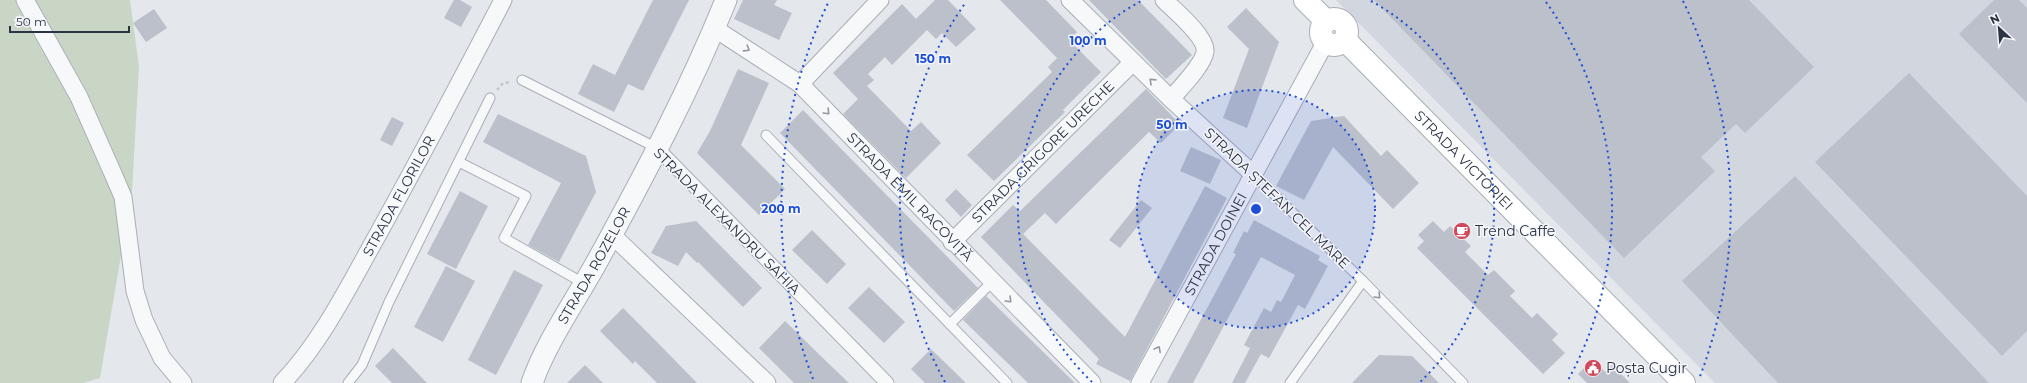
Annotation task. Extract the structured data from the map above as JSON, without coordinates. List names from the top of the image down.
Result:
{
  "streets": {
    "main road": ["STRADA VICTORIEI"],
    "street": [
      "STRADA GRIGORE URECHE",
      "STRADA FLORILOR",
      "STRADA EMIL RACOVIȚĂ",
      "STRADA ȘTEFAN CEL MARE",
      "STRADA ALEXANDRU SAHIA",
      "STRADA DOINEI",
      "STRADA ROZELOR"
    ]
  },
  "crossings": [
    ["STRADA GRIGORE URECHE", "STRADA EMIL RACOVIȚĂ"],
    ["STRADA GRIGORE URECHE", "STRADA ȘTEFAN CEL MARE"],
    ["STRADA VICTORIEI", "STRADA DOINEI"],
    ["STRADA EMIL RACOVIȚĂ", "STRADA ROZELOR"],
    ["STRADA ȘTEFAN CEL MARE", "STRADA DOINEI"],
    ["STRADA ALEXANDRU SAHIA", "STRADA ROZELOR"]
  ],
  "one_way": ["STRADA EMIL RACOVIȚĂ", "STRADA DOINEI"],
  "places": {
    "cafe": ["Trend Caffe"],
    "public building": ["Poșta Cugir"]
  },
  "scale_bar": "50 m",
  "north": "top left",
  "rings": [
    "100 m",
    "150 m",
    "50 m",
    "200 m"
  ]
}
